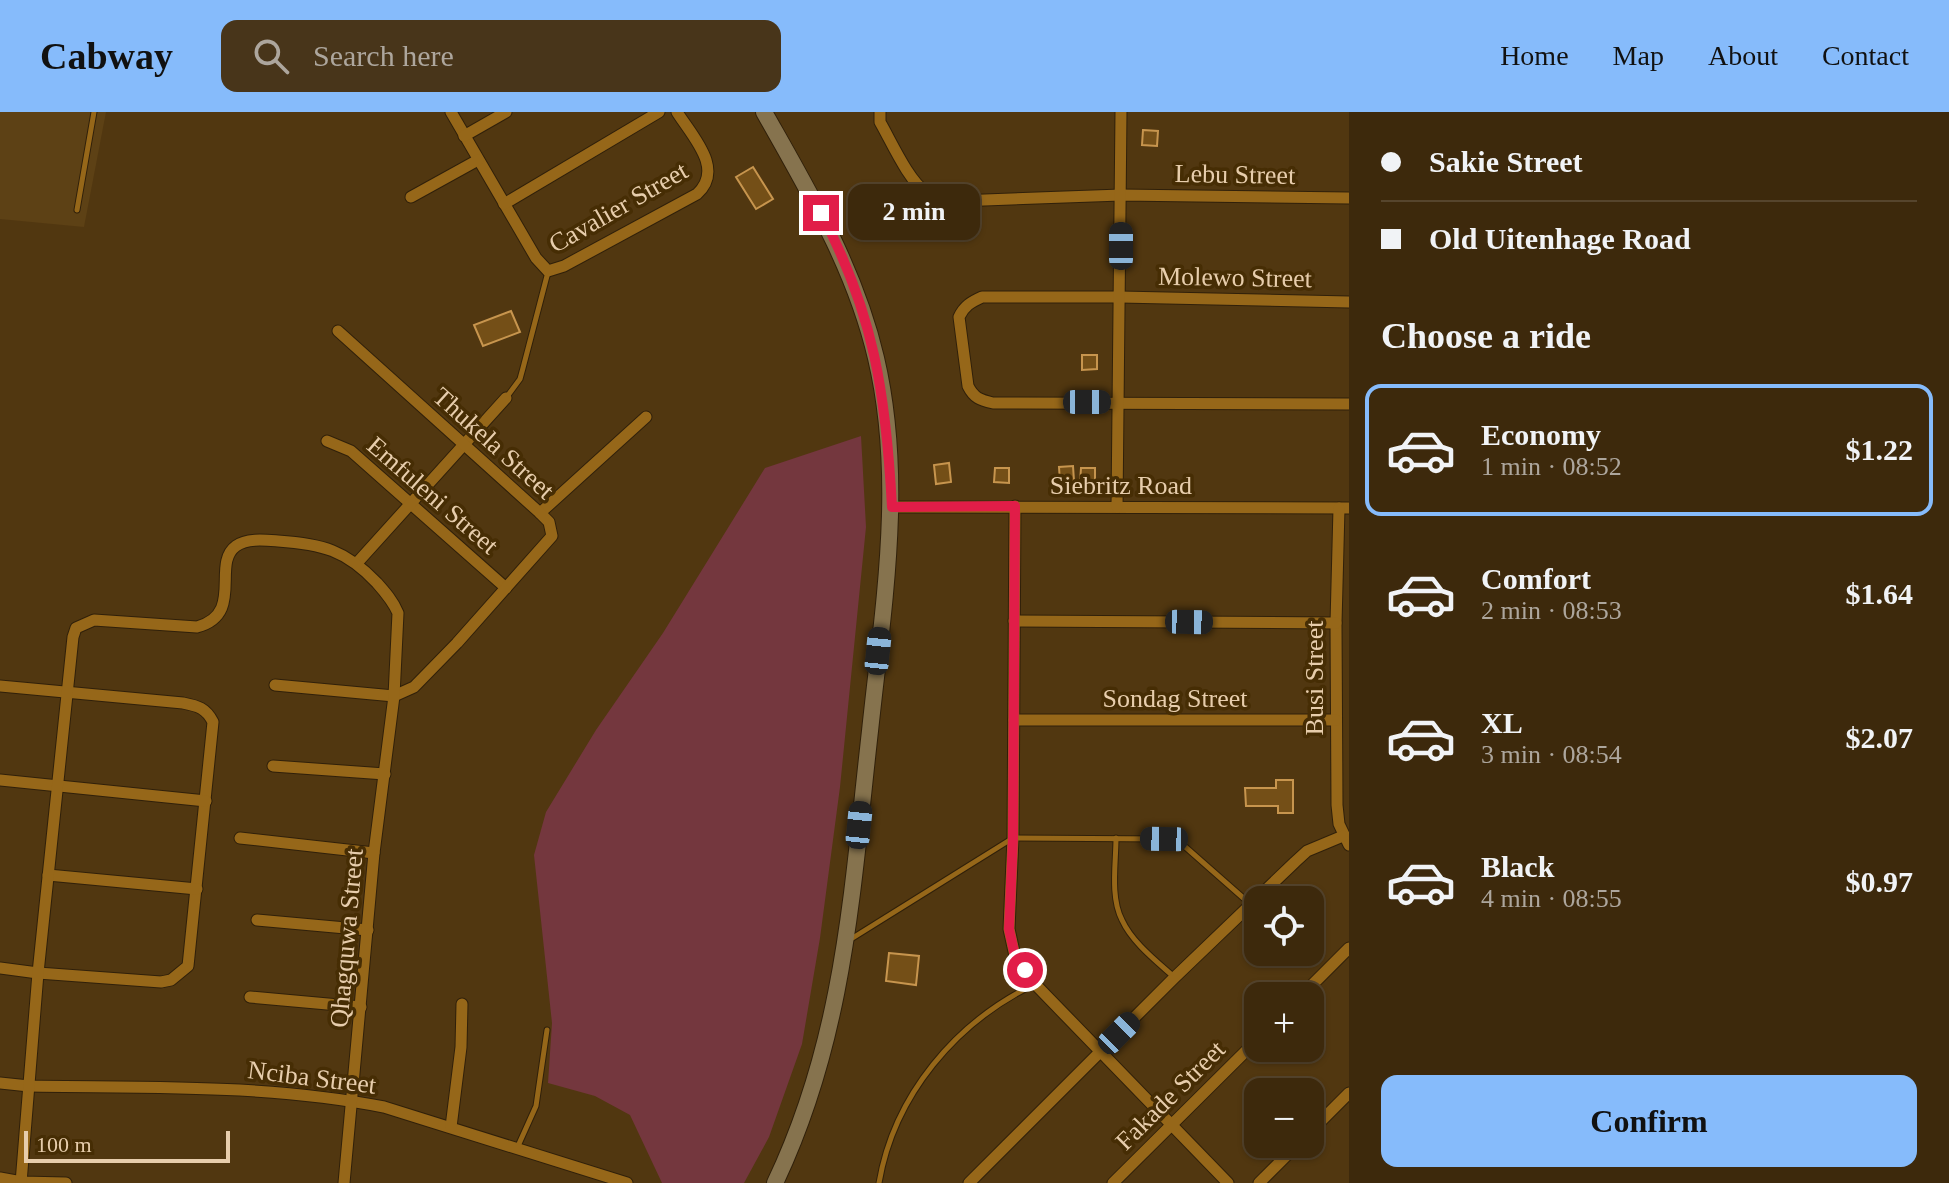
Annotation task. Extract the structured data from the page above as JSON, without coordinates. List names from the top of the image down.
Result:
{
  "streets": {
    "street": [
      "Lebu Street",
      "Cavalier Street",
      "Molewo Street",
      "Thukela Street",
      "Siebritz Road",
      "Emfuleni Street",
      "Busi Street",
      "Sondag Street",
      "Qhagquwa Street",
      "Nciba Street",
      "Fakade Street"
    ]
  },
  "crossings": [
    ["Thukela Street", "Emfuleni Street"],
    ["Thukela Street", "Qhagquwa Street"],
    ["Siebritz Road", "Busi Street"],
    ["Busi Street", "Sondag Street"],
    ["Qhagquwa Street", "Nciba Street"]
  ],
  "scale_bar": "100 m",
  "page": {
    "header": "Cabway",
    "search": "Search here",
    "nav": [
      "Home",
      "Map",
      "About",
      "Contact"
    ],
    "banner": ["Sakie Street", "Old Uitenhage Road"],
    "bubble": "2 min",
    "heading": "Choose a ride",
    "list": [
      {
        "name": "Economy",
        "note": "1 min · 08:52",
        "value": "$1.22"
      },
      {
        "name": "Comfort",
        "note": "2 min · 08:53",
        "value": "$1.64"
      },
      {
        "name": "XL",
        "note": "3 min · 08:54",
        "value": "$2.07"
      },
      {
        "name": "Black",
        "note": "4 min · 08:55",
        "value": "$0.97"
      }
    ],
    "map_buttons": ["+", "−"],
    "buttons": "Confirm",
    "scale": "100 m"
  }
}
